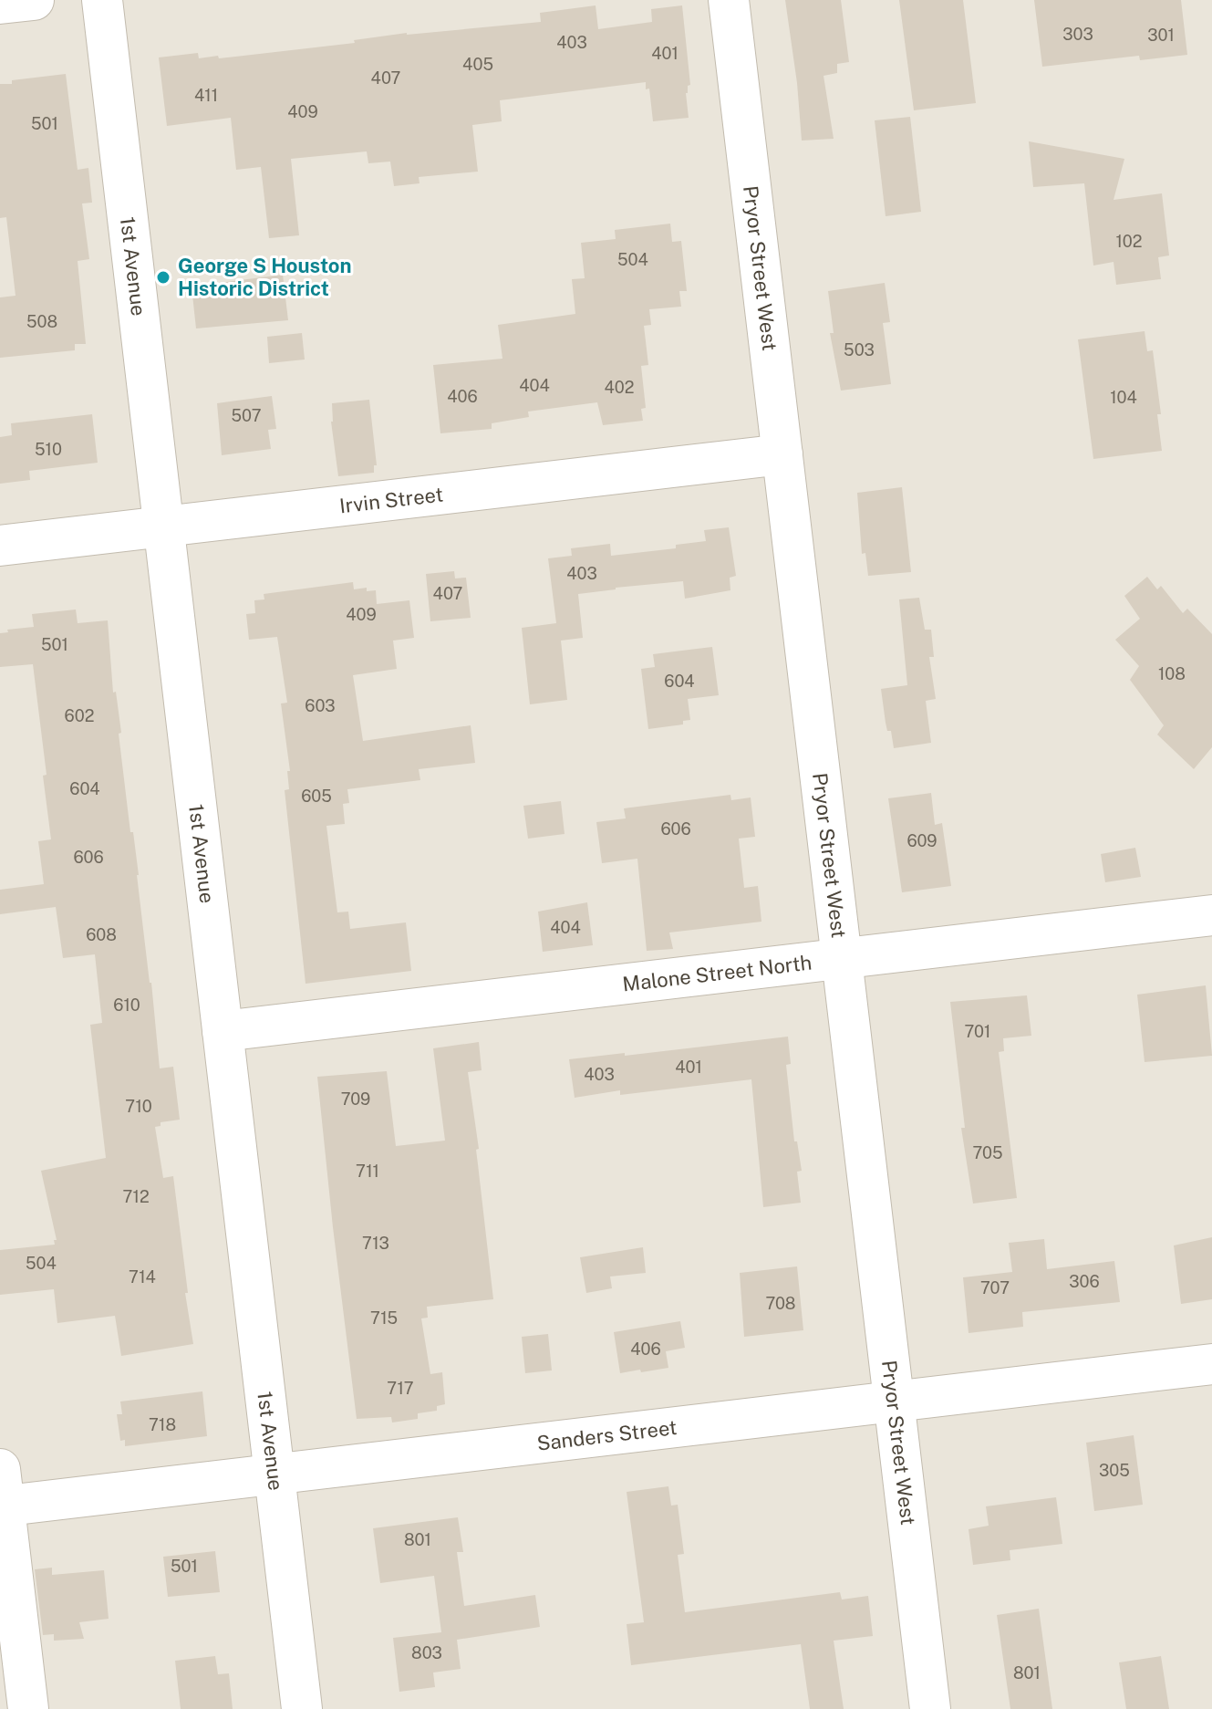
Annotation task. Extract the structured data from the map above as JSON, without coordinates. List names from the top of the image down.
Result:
{
  "streets": {
    "street": [
      "1st Avenue",
      "Pryor Street West",
      "Irvin Street",
      "Malone Street North",
      "Sanders Street"
    ]
  },
  "crossings": [
    ["1st Avenue", "Irvin Street"],
    ["1st Avenue", "Malone Street North"],
    ["1st Avenue", "Sanders Street"],
    ["Pryor Street West", "Irvin Street"],
    ["Pryor Street West", "Malone Street North"],
    ["Pryor Street West", "Sanders Street"]
  ],
  "places": ["George S Houston Historic District"],
  "house_numbers": [
    "303",
    "301",
    "403",
    "401",
    "405",
    "407",
    "411",
    "409",
    "501",
    "102",
    "504",
    "508",
    "503",
    "404",
    "402",
    "406",
    "104",
    "507",
    "510",
    "403",
    "407",
    "409",
    "501",
    "108",
    "604",
    "603",
    "602",
    "604",
    "605",
    "606",
    "609",
    "606",
    "404",
    "608",
    "610",
    "701",
    "401",
    "403",
    "709",
    "710",
    "705",
    "711",
    "712",
    "713",
    "504",
    "714",
    "306",
    "707",
    "708",
    "715",
    "406",
    "717",
    "718",
    "305",
    "801",
    "501",
    "803",
    "801"
  ]
}
